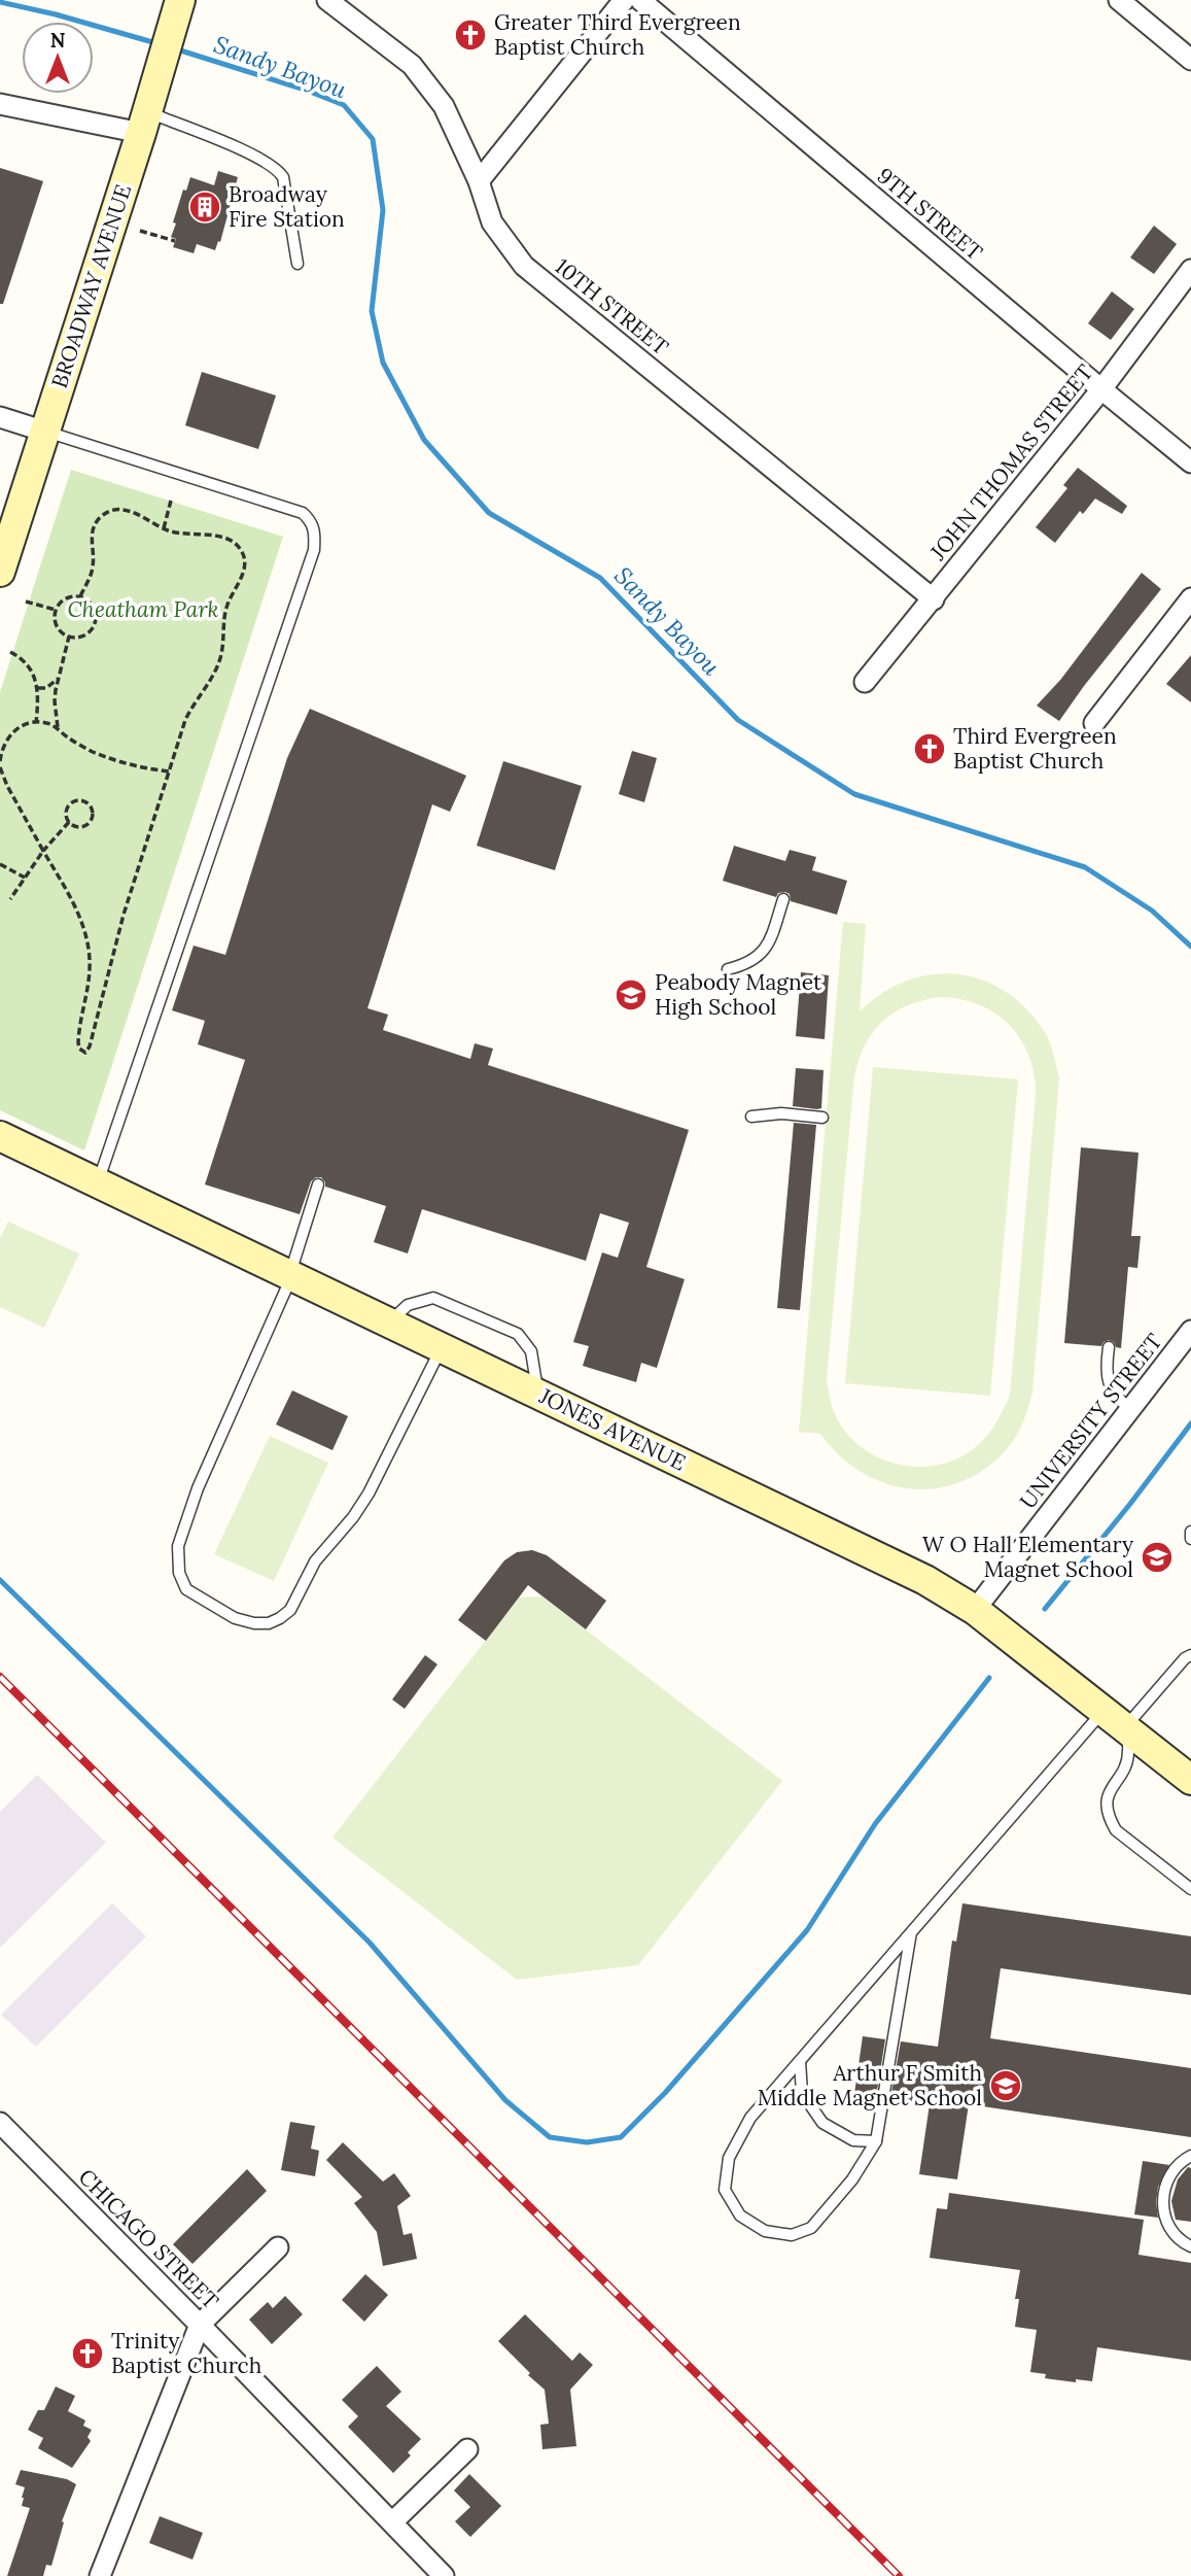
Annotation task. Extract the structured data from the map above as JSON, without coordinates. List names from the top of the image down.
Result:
{
  "streets": {
    "street": [
      "9TH STREET",
      "BROADWAY AVENUE",
      "10TH STREET",
      "JOHN THOMAS STREET",
      "UNIVERSITY STREET",
      "JONES AVENUE",
      "CHICAGO STREET"
    ]
  },
  "crossings": [
    ["9TH STREET", "JOHN THOMAS STREET"],
    ["10TH STREET", "JOHN THOMAS STREET"],
    ["UNIVERSITY STREET", "JONES AVENUE"]
  ],
  "water": ["Sandy Bayou"],
  "parks": ["Cheatham Park"],
  "places": {
    "church": ["Greater Third Evergreen Baptist Church", "Third Evergreen Baptist Church", "Trinity Baptist Church"],
    "building": ["Broadway Fire Station"],
    "school or university": ["Peabody Magnet High School", "W O Hall Elementary Magnet School", "Arthur F Smith Middle Magnet School"]
  },
  "north": "top"
}
